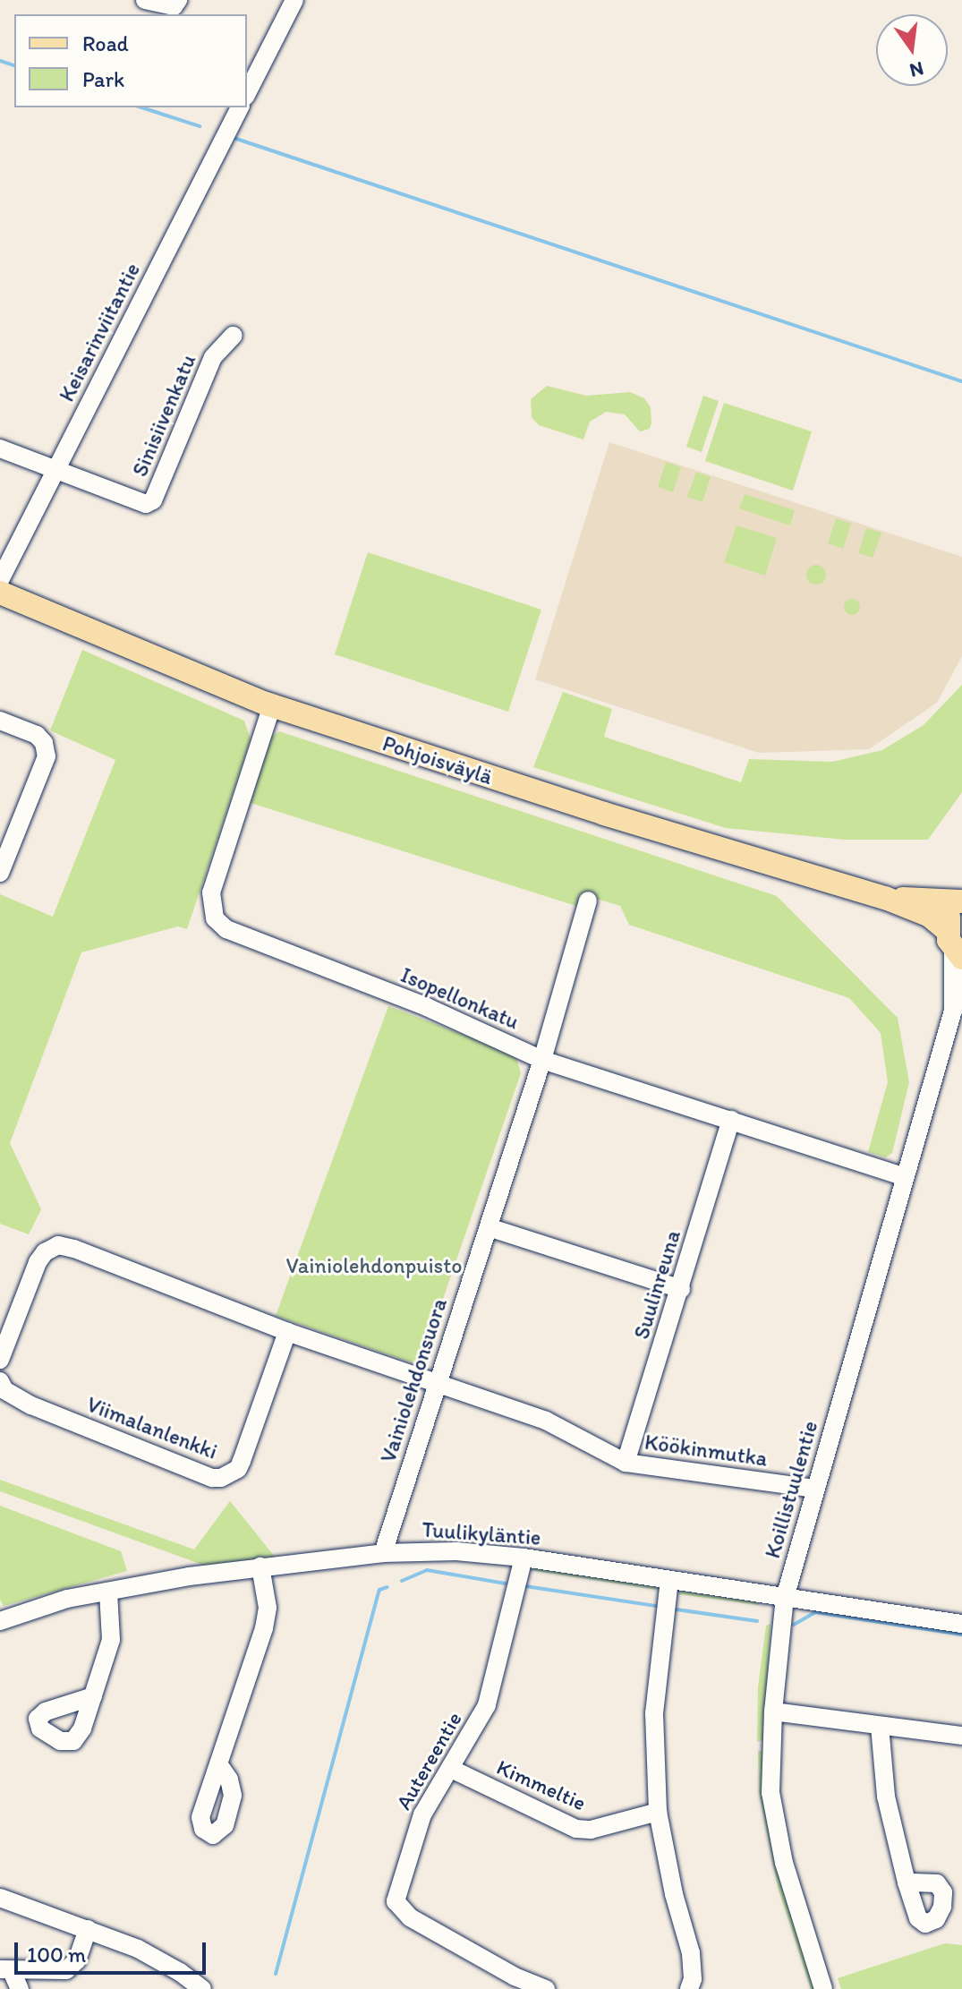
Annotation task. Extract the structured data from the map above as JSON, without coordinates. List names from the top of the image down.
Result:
{
  "streets": {
    "main road": ["Pohjoisväylä"],
    "street": [
      "Keisarinviitantie",
      "Sinisiivenkatu",
      "Isopellonkatu",
      "Suulinreuna",
      "Vainiolehdonsuora",
      "Viimalanlenkki",
      "Köökinmutka",
      "Koillistuulentie",
      "Tuulikyläntie",
      "Autereentie",
      "Kimmeltie"
    ]
  },
  "crossings": [
    ["Keisarinviitantie", "Sinisiivenkatu"],
    ["Pohjoisväylä", "Isopellonkatu"],
    ["Pohjoisväylä", "Koillistuulentie"],
    ["Isopellonkatu", "Suulinreuna"],
    ["Isopellonkatu", "Vainiolehdonsuora"],
    ["Isopellonkatu", "Koillistuulentie"],
    ["Suulinreuna", "Köökinmutka"],
    ["Vainiolehdonsuora", "Köökinmutka"],
    ["Vainiolehdonsuora", "Tuulikyläntie"],
    ["Köökinmutka", "Koillistuulentie"],
    ["Koillistuulentie", "Tuulikyläntie"],
    ["Tuulikyläntie", "Autereentie"],
    ["Autereentie", "Kimmeltie"]
  ],
  "parks": ["Vainiolehdonpuisto"],
  "legend": ["Road", "Park"],
  "scale_bar": "100 m",
  "north": "bottom"
}
